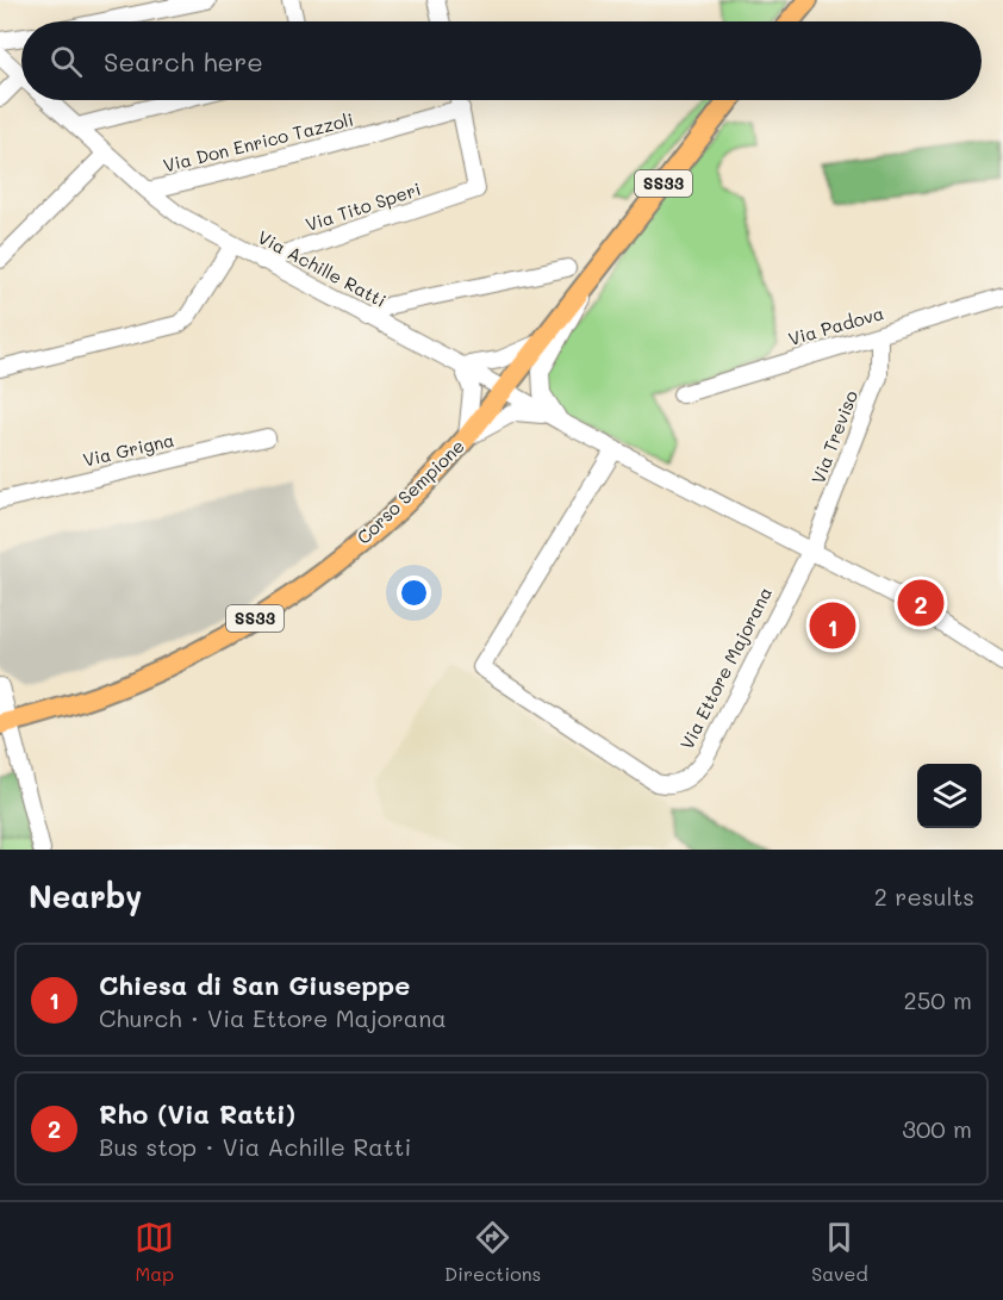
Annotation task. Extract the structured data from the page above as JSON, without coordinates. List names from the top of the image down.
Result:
{
  "streets": {
    "main road": ["SS33", "Corso Sempione"],
    "street": [
      "Via Don Enrico Tazzoli",
      "Via Tito Speri",
      "Via Achille Ratti",
      "Via Padova",
      "Via Treviso",
      "Via Grigna",
      "Via Ettore Majorana"
    ]
  },
  "crossings": [
    ["Via Don Enrico Tazzoli", "Via Tito Speri"],
    ["Via Don Enrico Tazzoli", "Via Achille Ratti"],
    ["Via Tito Speri", "Via Achille Ratti"],
    ["Via Achille Ratti", "Via Treviso"],
    ["Via Achille Ratti", "Corso Sempione"],
    ["Via Achille Ratti", "Via Ettore Majorana"],
    ["Via Padova", "Via Treviso"],
    ["Via Treviso", "Via Ettore Majorana"]
  ],
  "page": {
    "search": "Search here",
    "pins": ["2", "1"],
    "heading": ["Nearby", "2 results"],
    "list": [
      {
        "mark": "1",
        "name": "Chiesa di San Giuseppe",
        "note": "Church · Via Ettore Majorana",
        "value": "250 m"
      },
      {
        "mark": "2",
        "name": "Rho (Via Ratti)",
        "note": "Bus stop · Via Achille Ratti",
        "value": "300 m"
      }
    ],
    "nav": ["Map", "Directions", "Saved"]
  }
}
